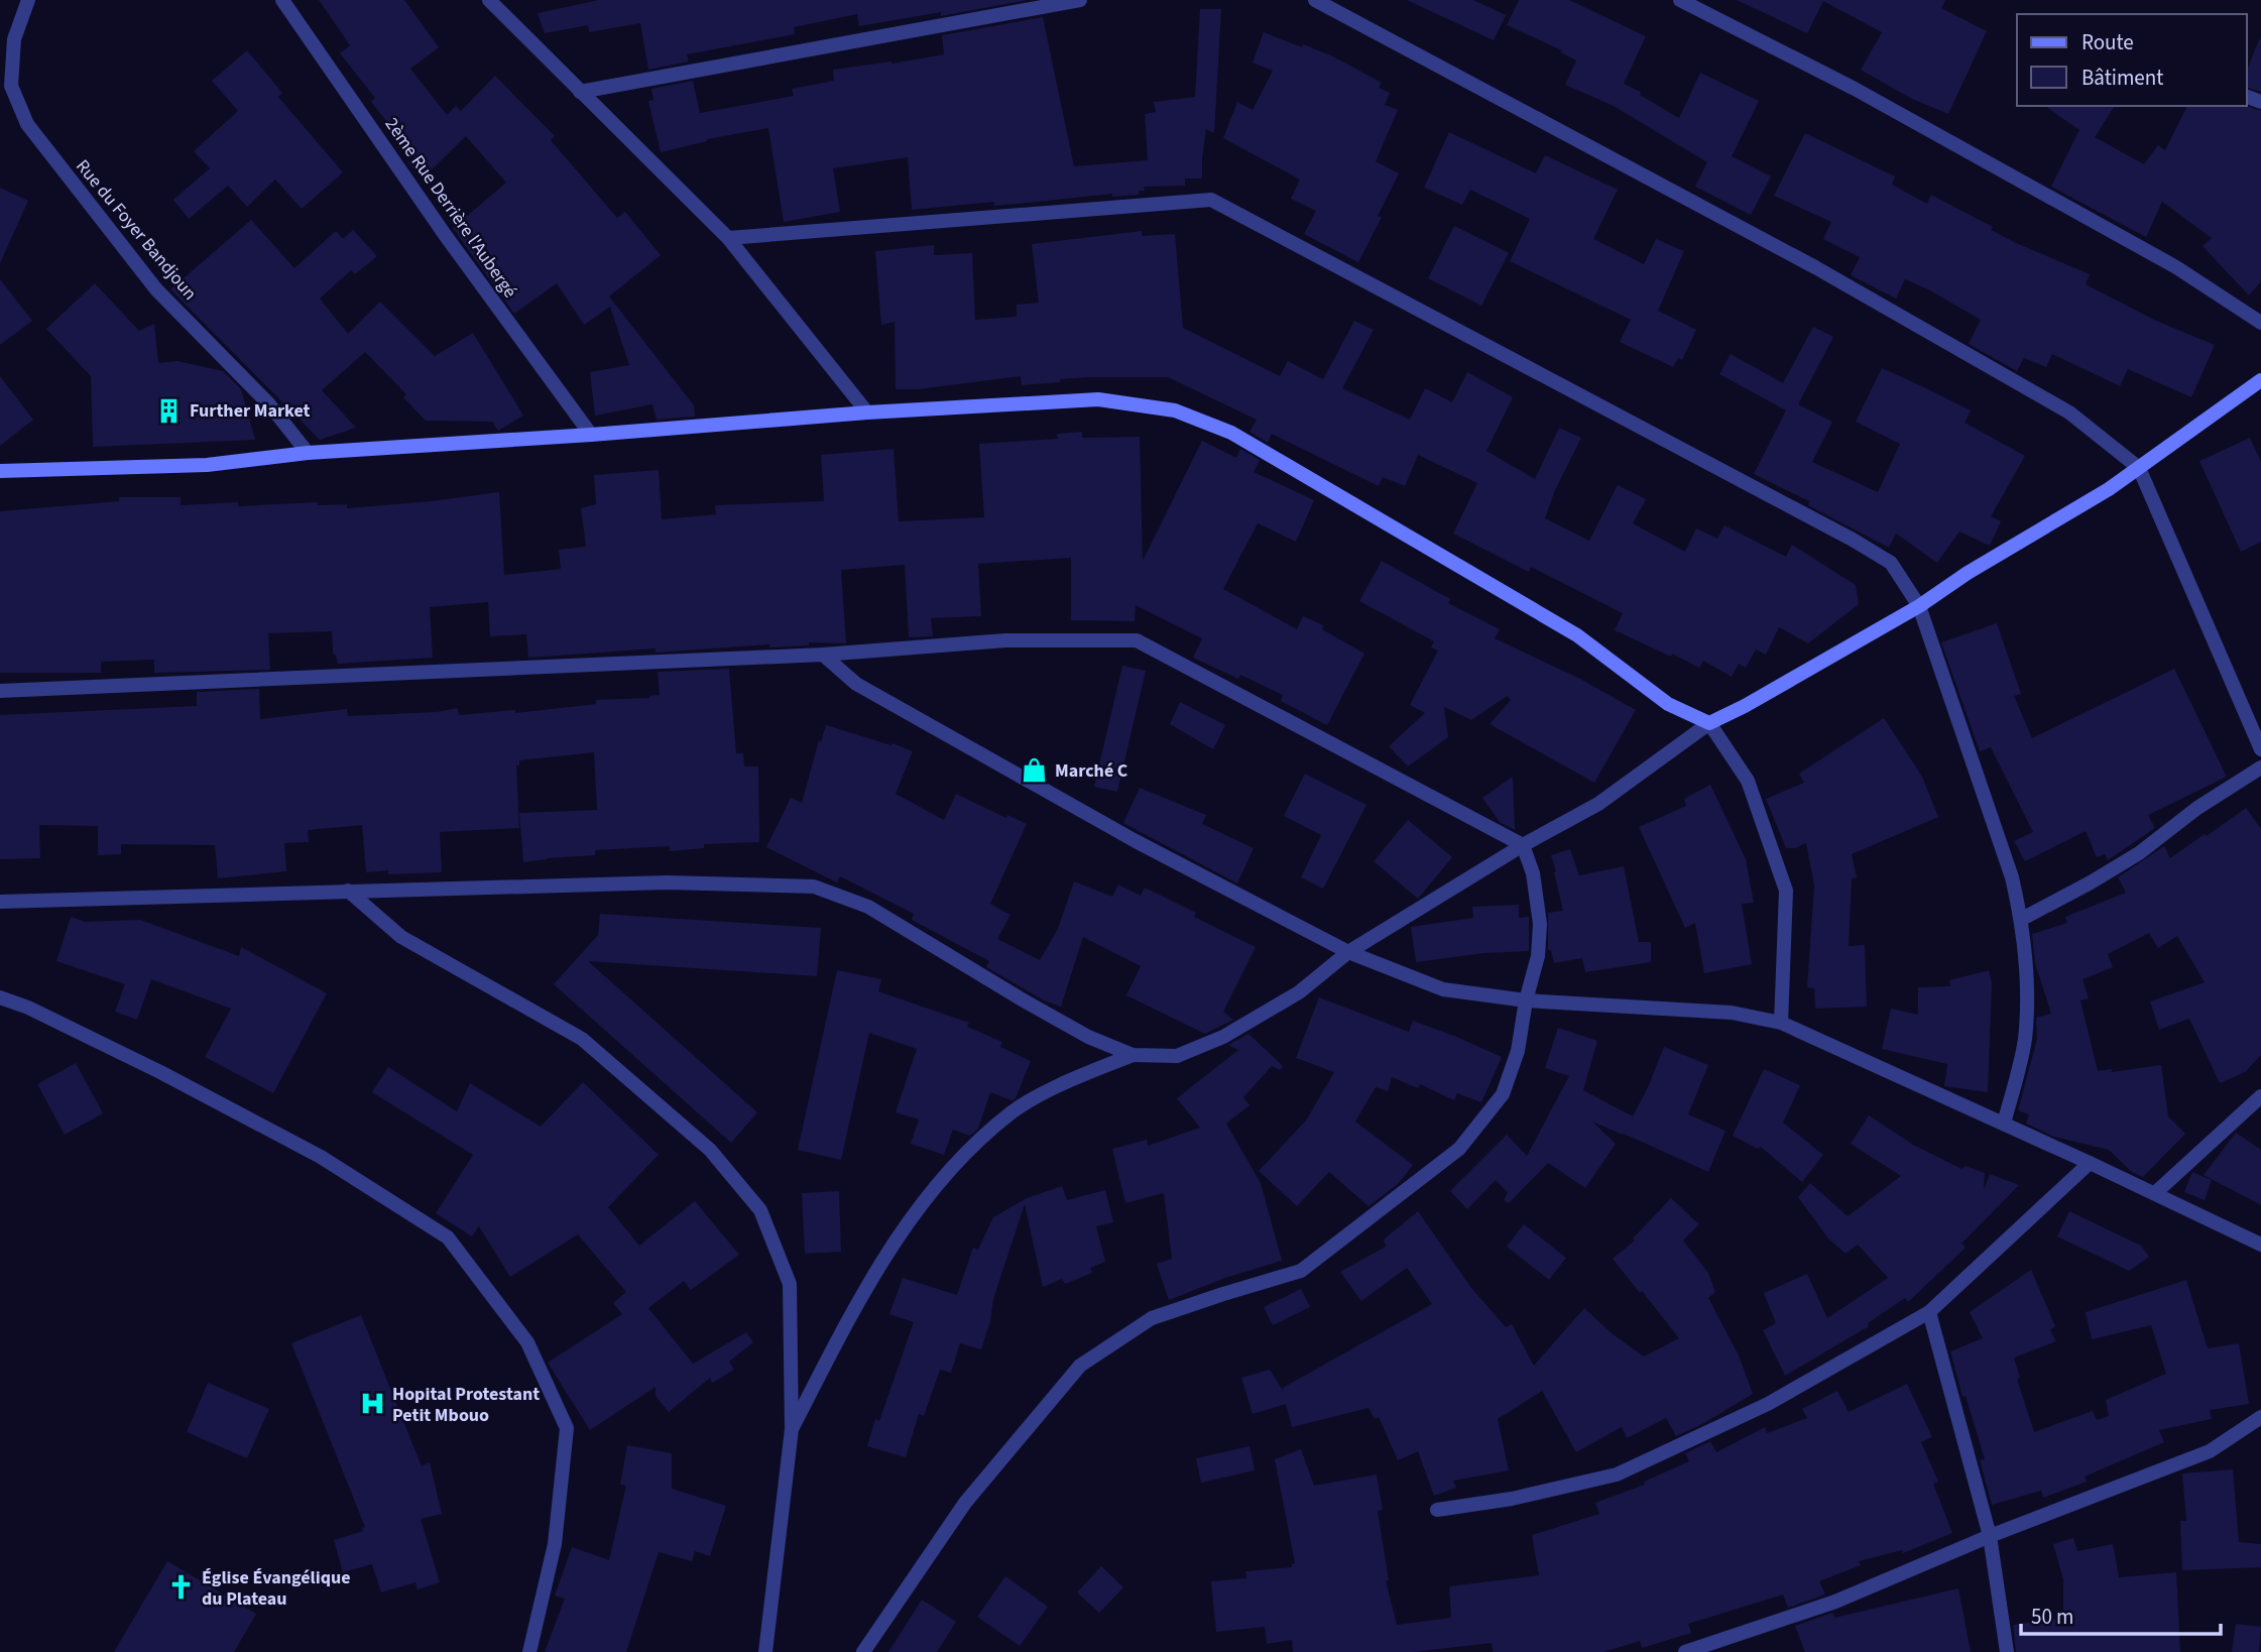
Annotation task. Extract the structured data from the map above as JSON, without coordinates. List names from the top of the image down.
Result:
{
  "streets": {
    "street": ["2ème Rue Derrière l'Aubergé", "Rue du Foyer Bandjoun"]
  },
  "places": {
    "building": ["Further Market"],
    "shop": ["Marché C"],
    "hospital": ["Hopital Protestant Petit Mbouo"],
    "church": ["Église Évangélique du Plateau"]
  },
  "legend": ["Route", "Bâtiment"],
  "scale_bar": "50 m"
}
